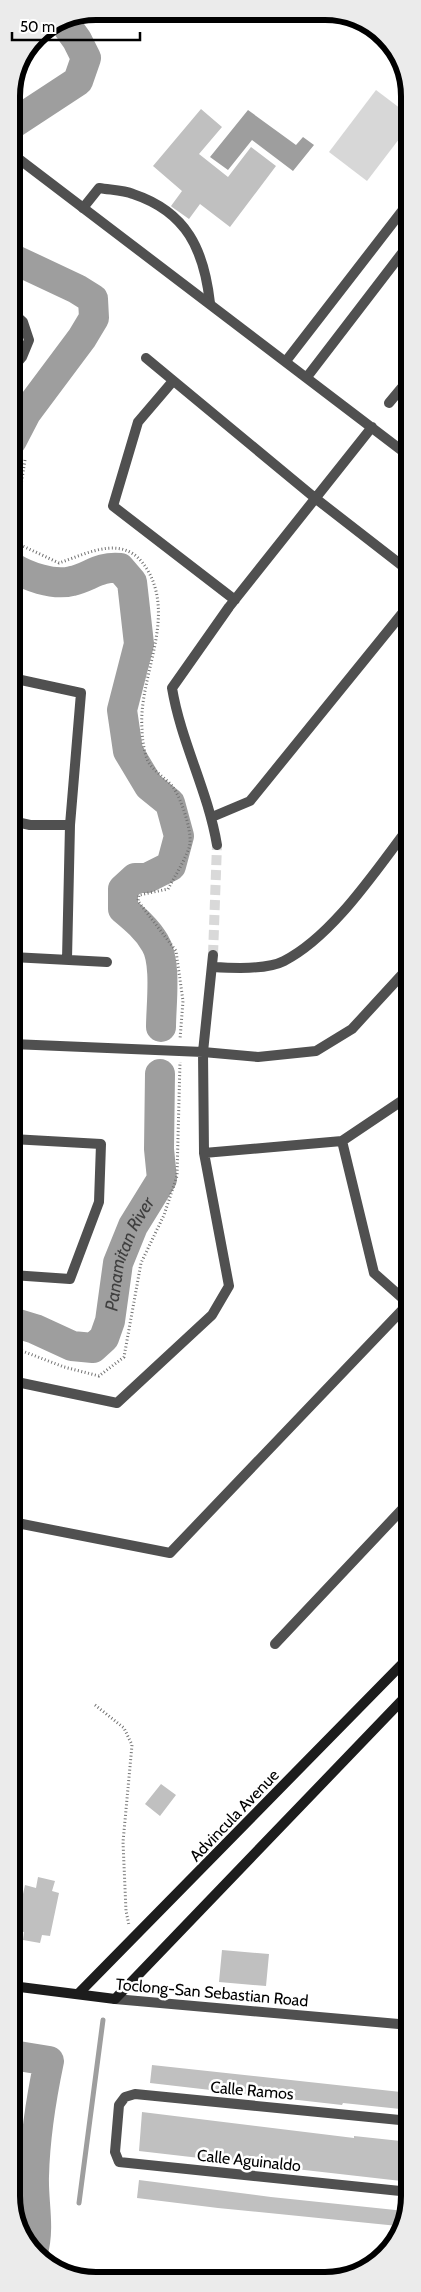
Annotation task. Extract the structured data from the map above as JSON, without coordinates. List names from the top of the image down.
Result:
{
  "streets": {
    "main road": ["Advincula Avenue", "Toclong-San Sebastian Road"],
    "street": ["Calle Ramos", "Calle Aguinaldo"]
  },
  "crossings": [
    ["Advincula Avenue", "Toclong-San Sebastian Road"],
    ["Calle Ramos", "Calle Aguinaldo"]
  ],
  "water": ["Panamitan River"],
  "scale_bar": "50 m"
}
